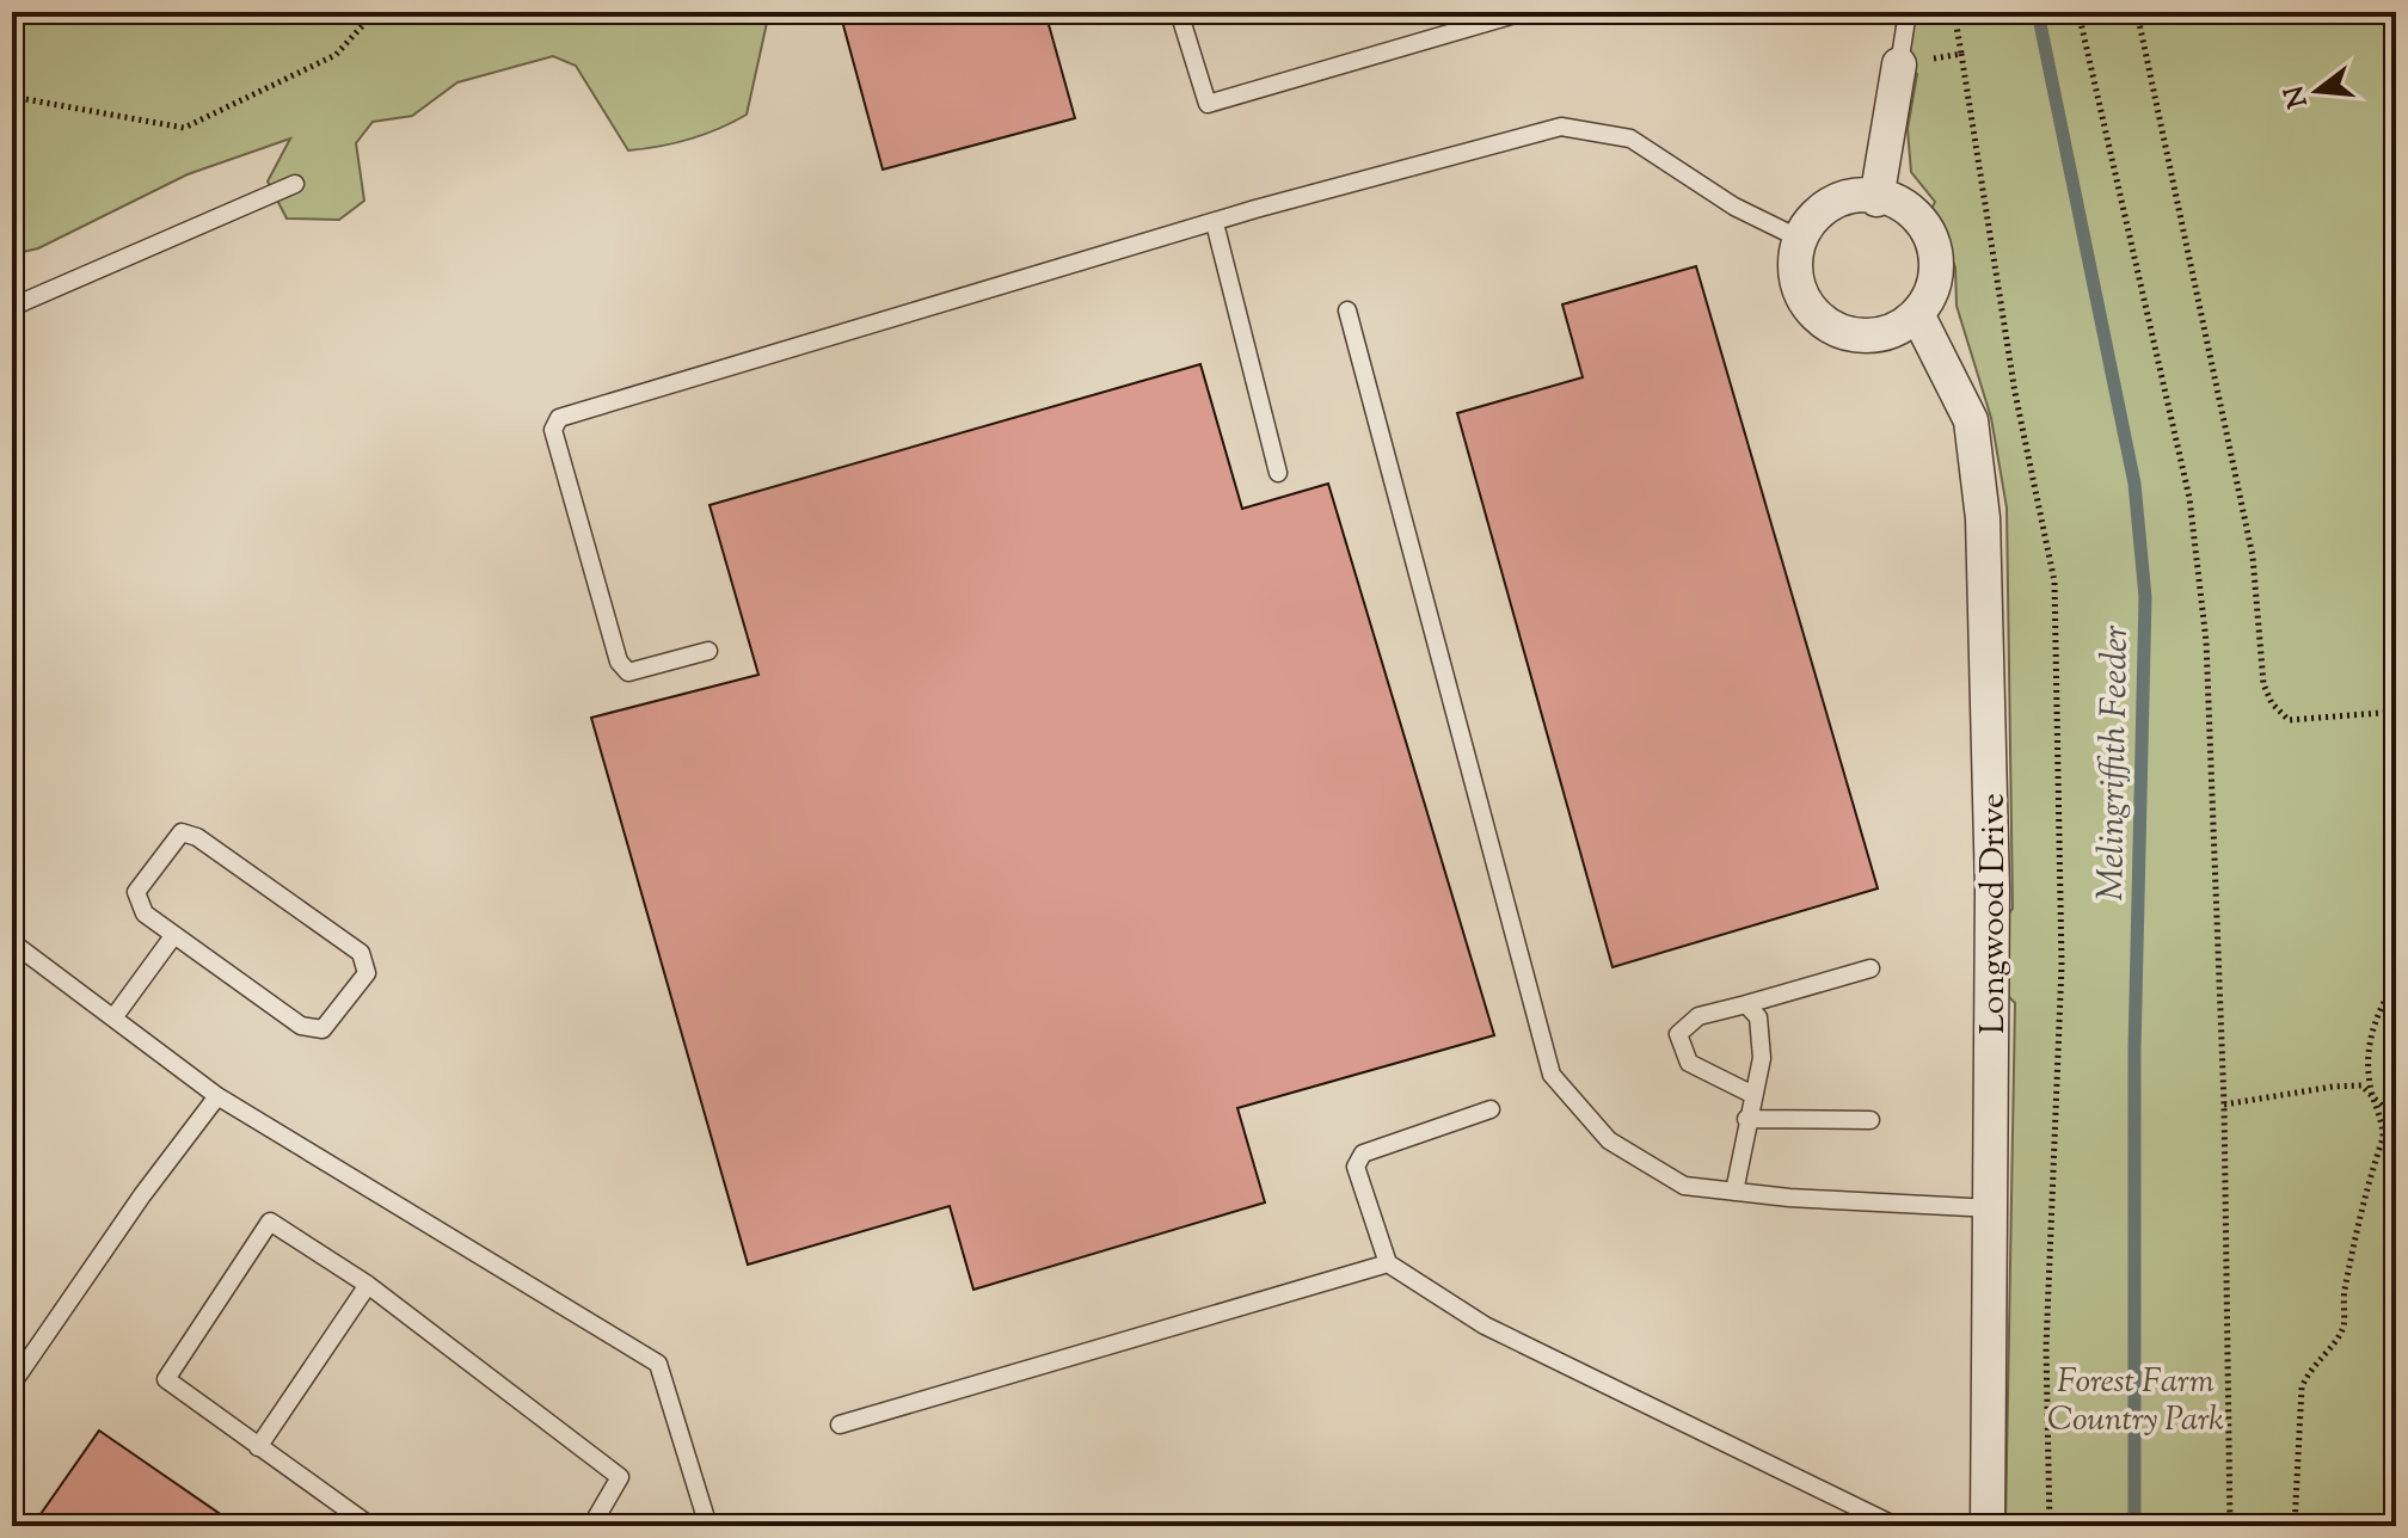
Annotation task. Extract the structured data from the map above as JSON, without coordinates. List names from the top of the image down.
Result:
{
  "streets": {
    "street": ["Longwood Drive"]
  },
  "water": ["Melingriffith Feeder"],
  "parks": ["Forest Farm Country Park"],
  "north": "left"
}
